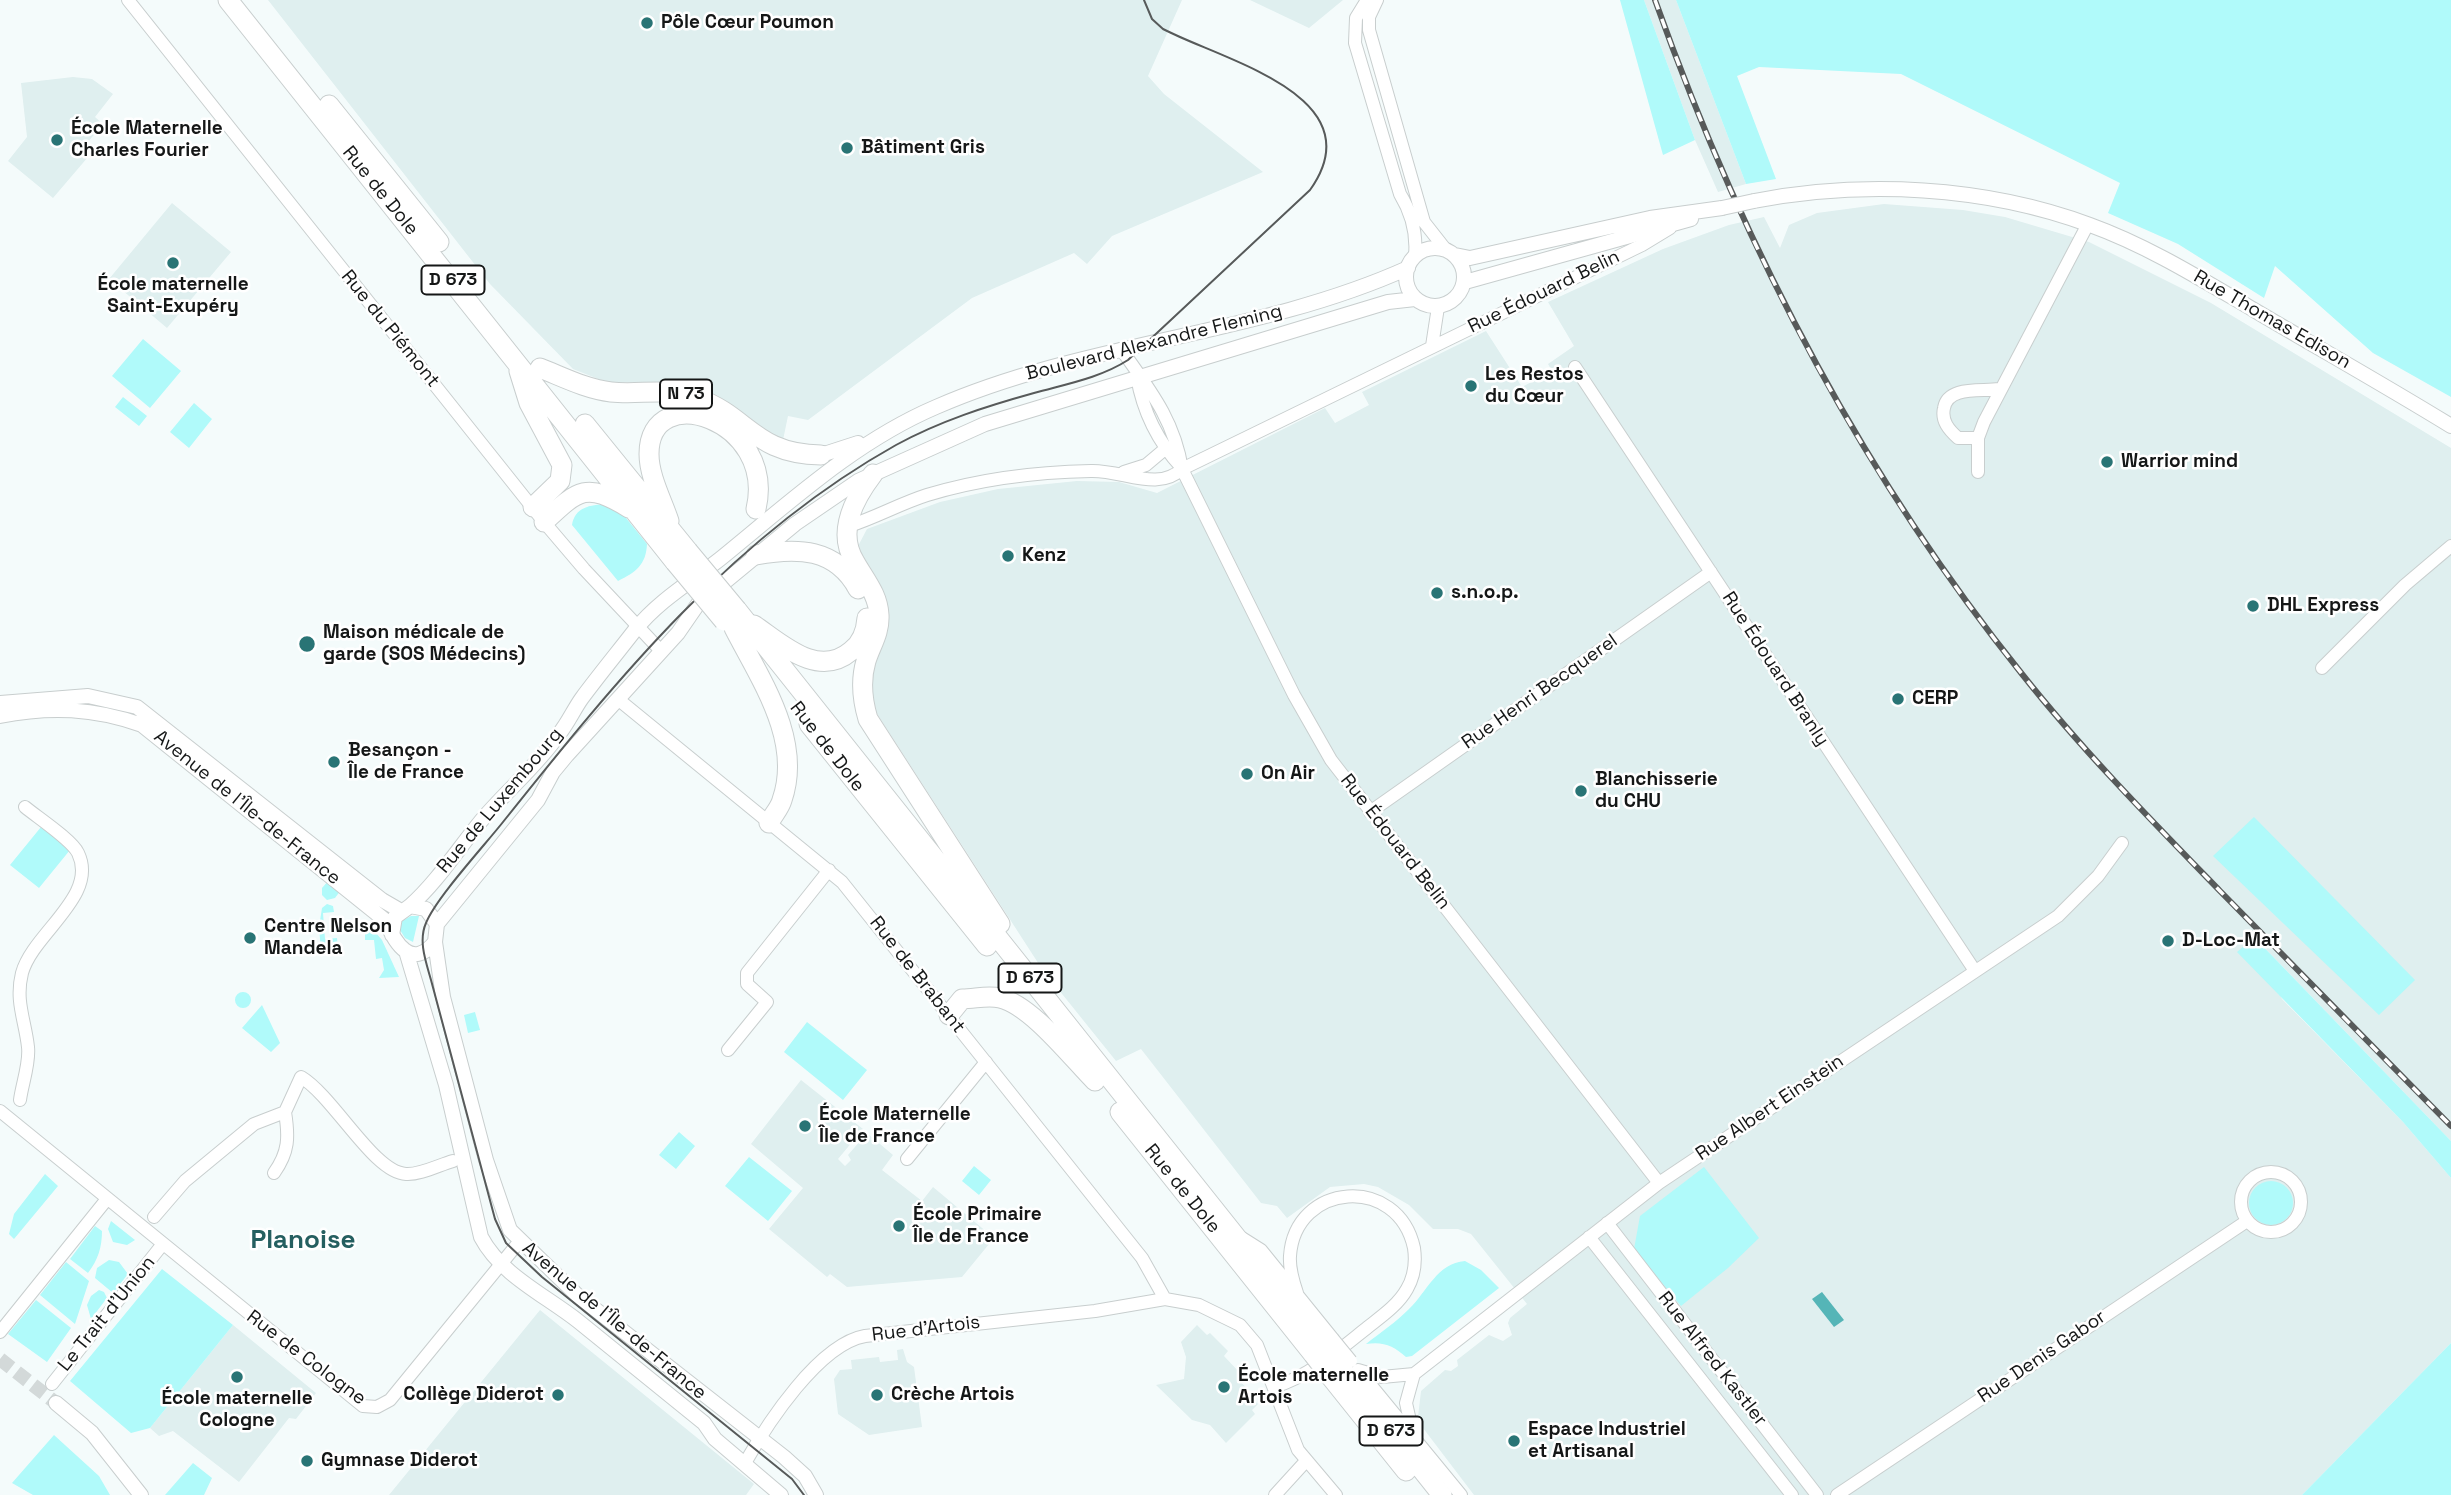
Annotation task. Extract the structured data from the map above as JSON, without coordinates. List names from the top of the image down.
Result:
{
  "streets": {
    "main road": ["Rue de Dole", "D 673", "N 73"],
    "street": [
      "Rue Édouard Belin",
      "Rue Thomas Edison",
      "Rue du Piémont",
      "Boulevard Alexandre Fleming",
      "Rue Édouard Branly",
      "Rue Henri Becquerel",
      "Rue de Luxembourg",
      "Avenue de l'Île-de-France",
      "Rue de Brabant",
      "Rue Albert Einstein",
      "Le Trait d'Union",
      "Avenue de l’Île-de-France",
      "Rue d'Artois",
      "Rue Denis Gabor",
      "Rue de Cologne",
      "Rue Alfred Kastler"
    ]
  },
  "crossings": [
    ["Rue de Dole", "N 73"],
    ["Rue de Dole", "Rue d'Artois"],
    ["Rue Édouard Belin", "Boulevard Alexandre Fleming"],
    ["Rue Édouard Belin", "Rue Henri Becquerel"],
    ["Rue Édouard Belin", "Rue Albert Einstein"],
    ["Rue du Piémont", "Boulevard Alexandre Fleming"],
    ["Rue du Piémont", "Rue de Luxembourg"],
    ["Boulevard Alexandre Fleming", "N 73"],
    ["Boulevard Alexandre Fleming", "Rue de Luxembourg"],
    ["Rue Édouard Branly", "Rue Henri Becquerel"],
    ["Rue Édouard Branly", "Rue Albert Einstein"],
    ["Rue de Luxembourg", "Avenue de l'Île-de-France"],
    ["Rue de Luxembourg", "Rue de Brabant"],
    ["Rue de Luxembourg", "Avenue de l’Île-de-France"],
    ["Avenue de l'Île-de-France", "Avenue de l’Île-de-France"],
    ["Rue de Brabant", "Rue d'Artois"],
    ["Rue Albert Einstein", "Rue Alfred Kastler"],
    ["Le Trait d'Union", "Rue de Cologne"],
    ["Avenue de l’Île-de-France", "Rue d'Artois"],
    ["Avenue de l’Île-de-France", "Rue de Cologne"]
  ],
  "districts": ["Planoise"],
  "places": [
    "Pôle Cœur Poumon",
    "École Maternelle Charles Fourier",
    "Bâtiment Gris",
    "École maternelle Saint-Exupéry",
    "Les Restos du Cœur",
    "Warrior mind",
    "Kenz",
    "s.n.o.p.",
    "DHL Express",
    "Maison médicale de garde (SOS Médecins)",
    "CERP",
    "Besançon - Île de France",
    "On Air",
    "Blanchisserie du CHU",
    "Centre Nelson Mandela",
    "D-Loc-Mat",
    "École Maternelle Île de France",
    "École Primaire Île de France",
    "École maternelle Cologne",
    "École maternelle Artois",
    "Collège Diderot",
    "Crèche Artois",
    "Espace Industriel et Artisanal",
    "Gymnase Diderot"
  ]
}
